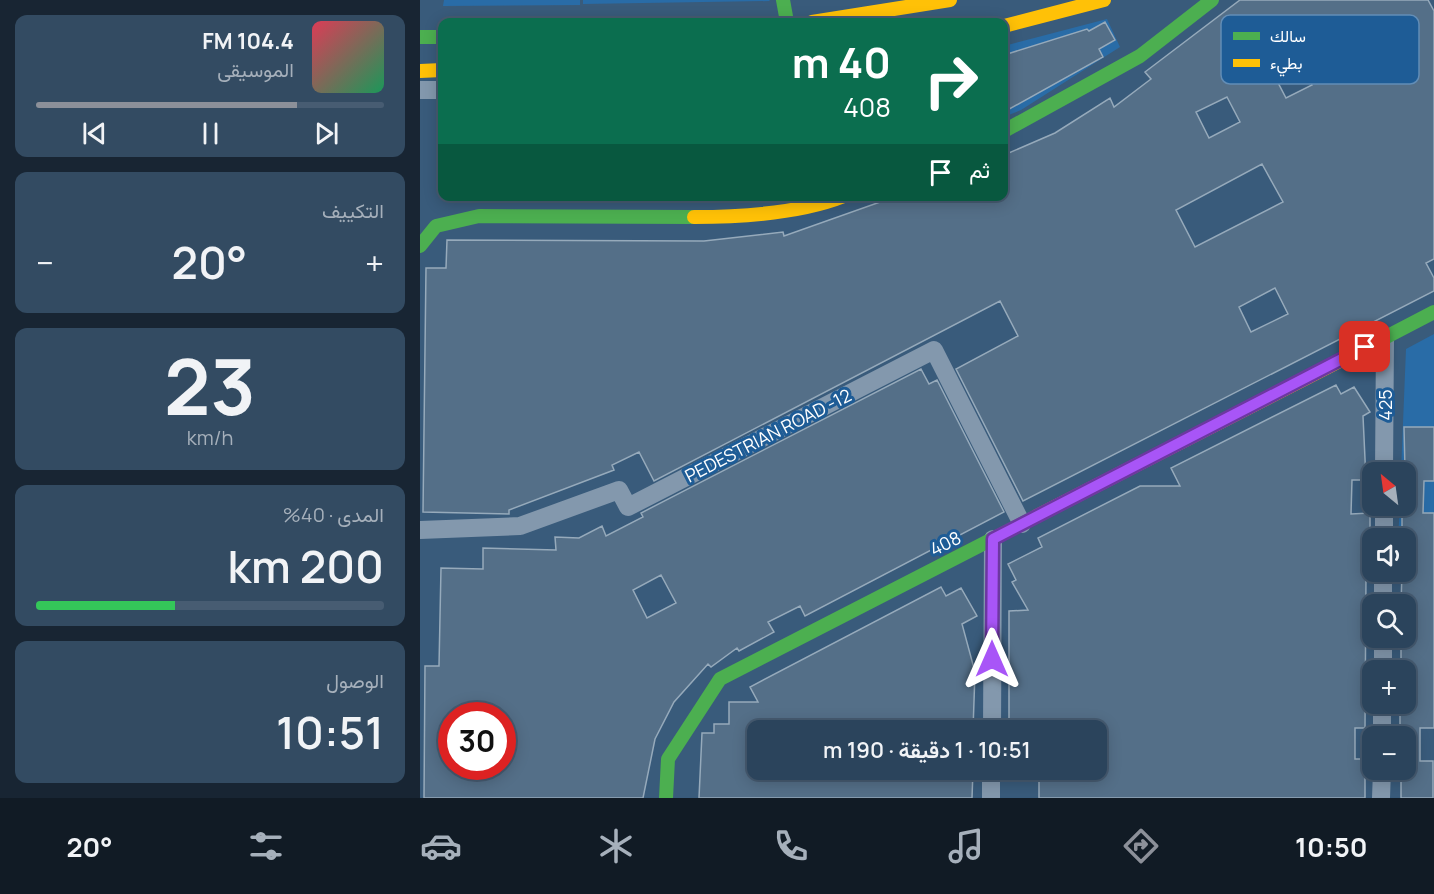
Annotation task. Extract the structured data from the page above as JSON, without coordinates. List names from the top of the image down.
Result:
{
  "streets": {
    "main road": ["408"],
    "street": ["425", "PEDESTRIAN ROAD -12"]
  },
  "crossings": [
    ["425", "408"],
    ["PEDESTRIAN ROAD -12", "408"]
  ],
  "legend": ["سالك", "بطيء"],
  "north": "top left",
  "page": {
    "turn": ["40 m", "408"],
    "song": ["104.4 FM", "الموسيقى"],
    "then": "ثم",
    "tile": [
      "التكييف",
      ["23", "km/h"],
      ["المدى · 40%", "200 km"],
      ["الوصول", "10:51"]
    ],
    "heat": ["−", "20°", "+"],
    "map_buttons": ["+", "−"],
    "limit": "30",
    "trip": "10:51 · 1 دقيقة · 190 m",
    "tabs": ["10:50", "20°"]
  }
}
